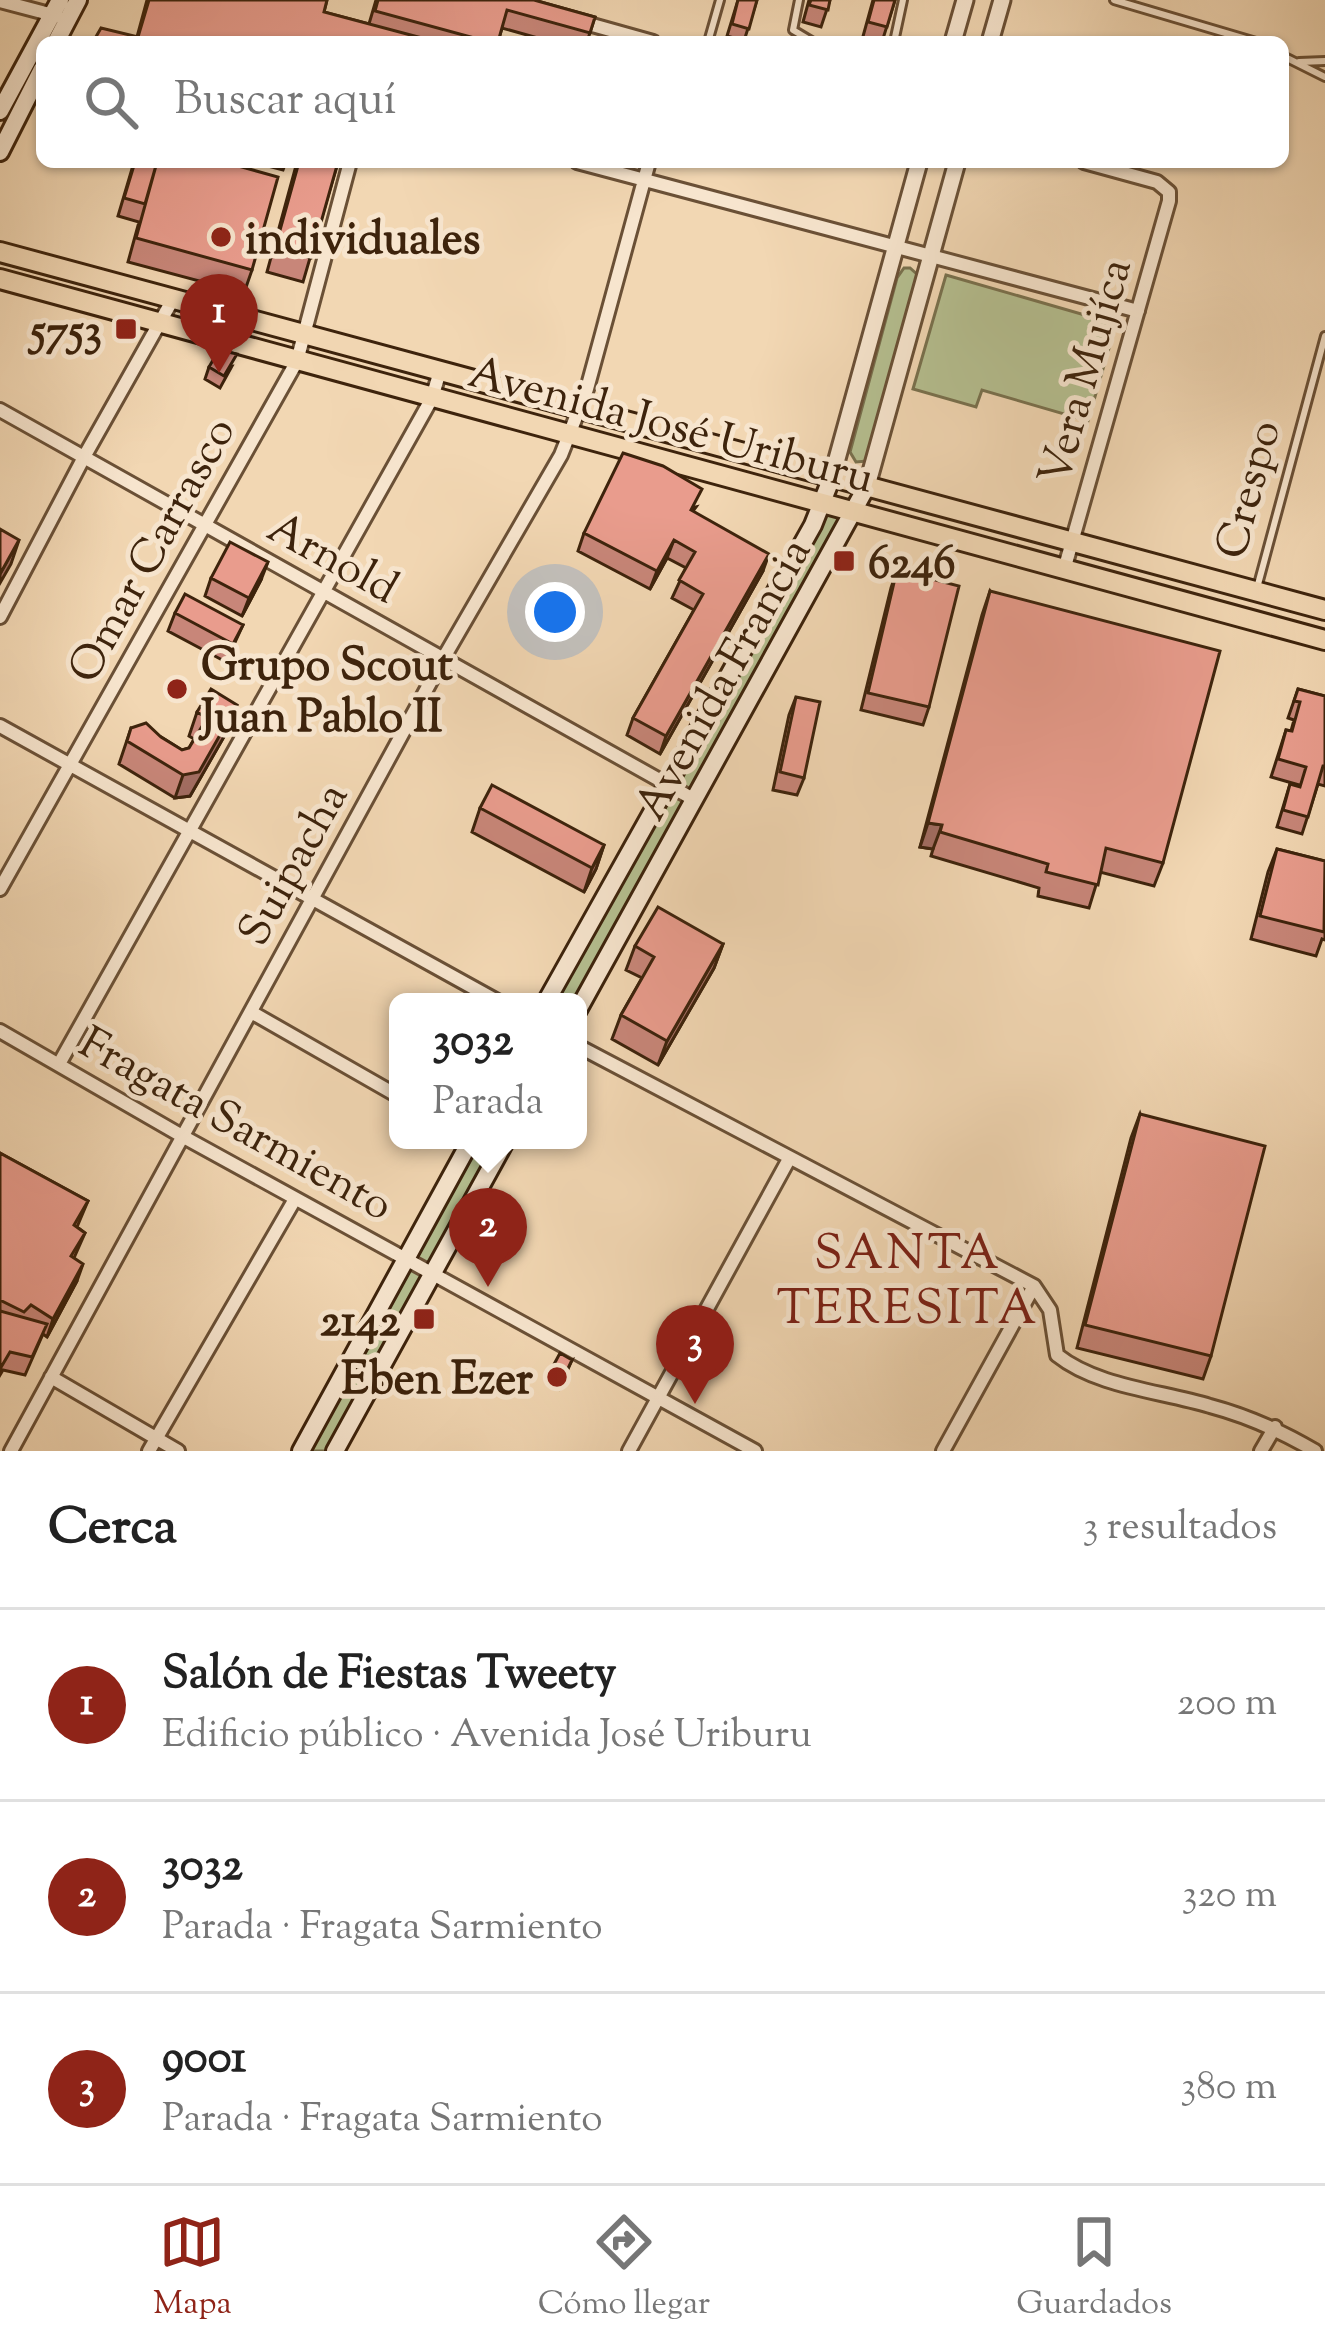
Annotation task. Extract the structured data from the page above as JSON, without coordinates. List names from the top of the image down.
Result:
{
  "streets": {
    "main road": ["Avenida José Uriburu", "Avenida Francia"],
    "street": [
      "Vera Mujíca",
      "Omar Carrasco",
      "Arnold",
      "Suipacha",
      "Fragata Sarmiento"
    ],
    "lane": ["Crespo"]
  },
  "crossings": [
    ["Vera Mujíca", "Avenida José Uriburu"],
    ["Avenida José Uriburu", "Crespo"],
    ["Avenida José Uriburu", "Omar Carrasco"],
    ["Avenida José Uriburu", "Avenida Francia"],
    ["Avenida José Uriburu", "Suipacha"],
    ["Omar Carrasco", "Arnold"],
    ["Arnold", "Avenida Francia"],
    ["Arnold", "Suipacha"],
    ["Suipacha", "Fragata Sarmiento"]
  ],
  "districts": ["SANTA TERESITA"],
  "places": {
    "other": ["individuales", "Grupo Scout Juan Pablo II", "Eben Ezer"],
    "transit": ["5753", "6246", "2142"]
  },
  "page": {
    "search": "Buscar aquí",
    "pins": ["1", "2", "3"],
    "popup": ["3032", "Parada"],
    "heading": ["Cerca", "3 resultados"],
    "list": [
      {
        "mark": "1",
        "name": "Salón de Fiestas Tweety",
        "note": "Edificio público · Avenida José Uriburu",
        "value": "200 m"
      },
      {
        "mark": "2",
        "name": "3032",
        "note": "Parada · Fragata Sarmiento",
        "value": "320 m"
      },
      {
        "mark": "3",
        "name": "9001",
        "note": "Parada · Fragata Sarmiento",
        "value": "380 m"
      }
    ],
    "nav": ["Mapa", "Cómo llegar", "Guardados"]
  }
}
